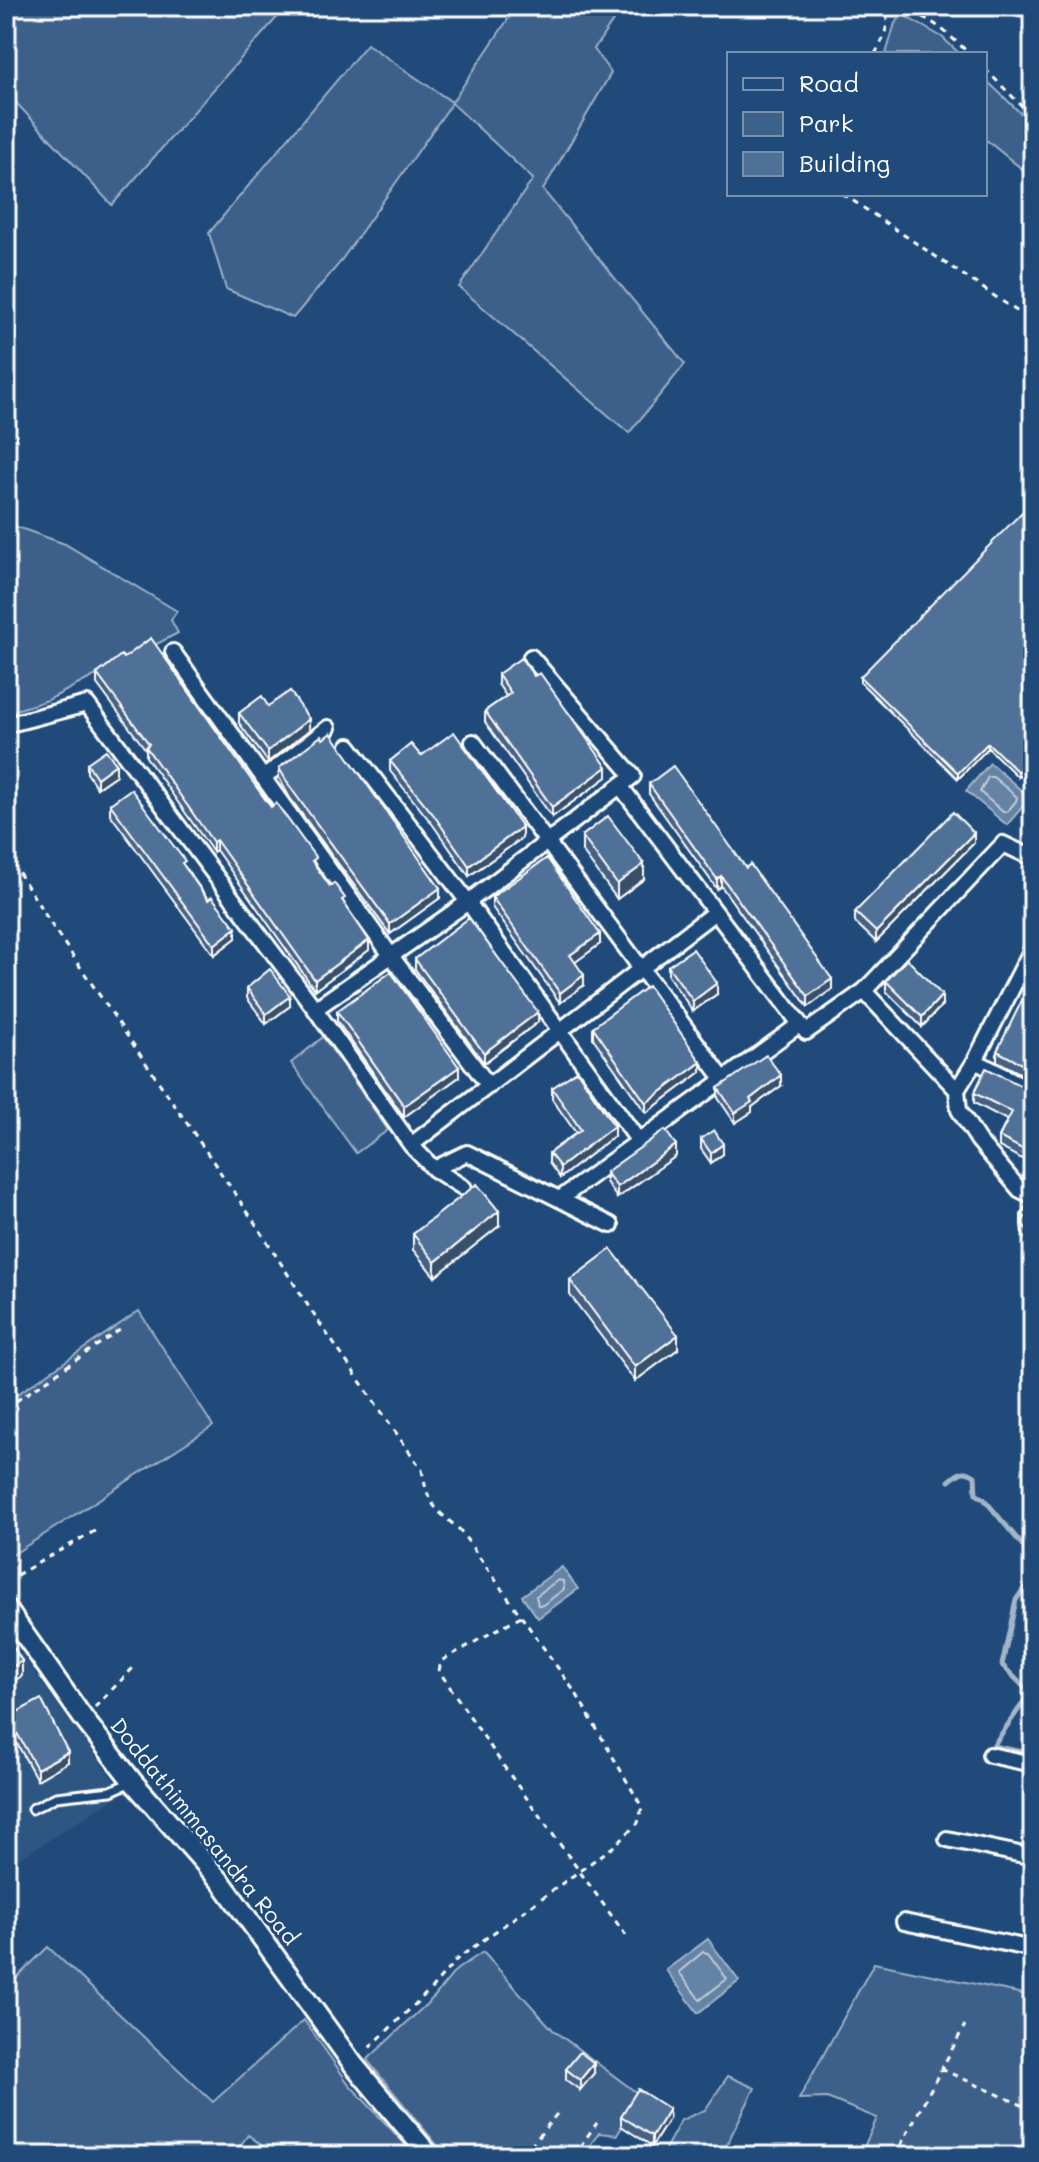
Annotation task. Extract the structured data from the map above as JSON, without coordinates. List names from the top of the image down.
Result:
{
  "streets": {
    "street": ["Doddathimmasandra Road"]
  },
  "legend": ["Road", "Park", "Building"]
}
